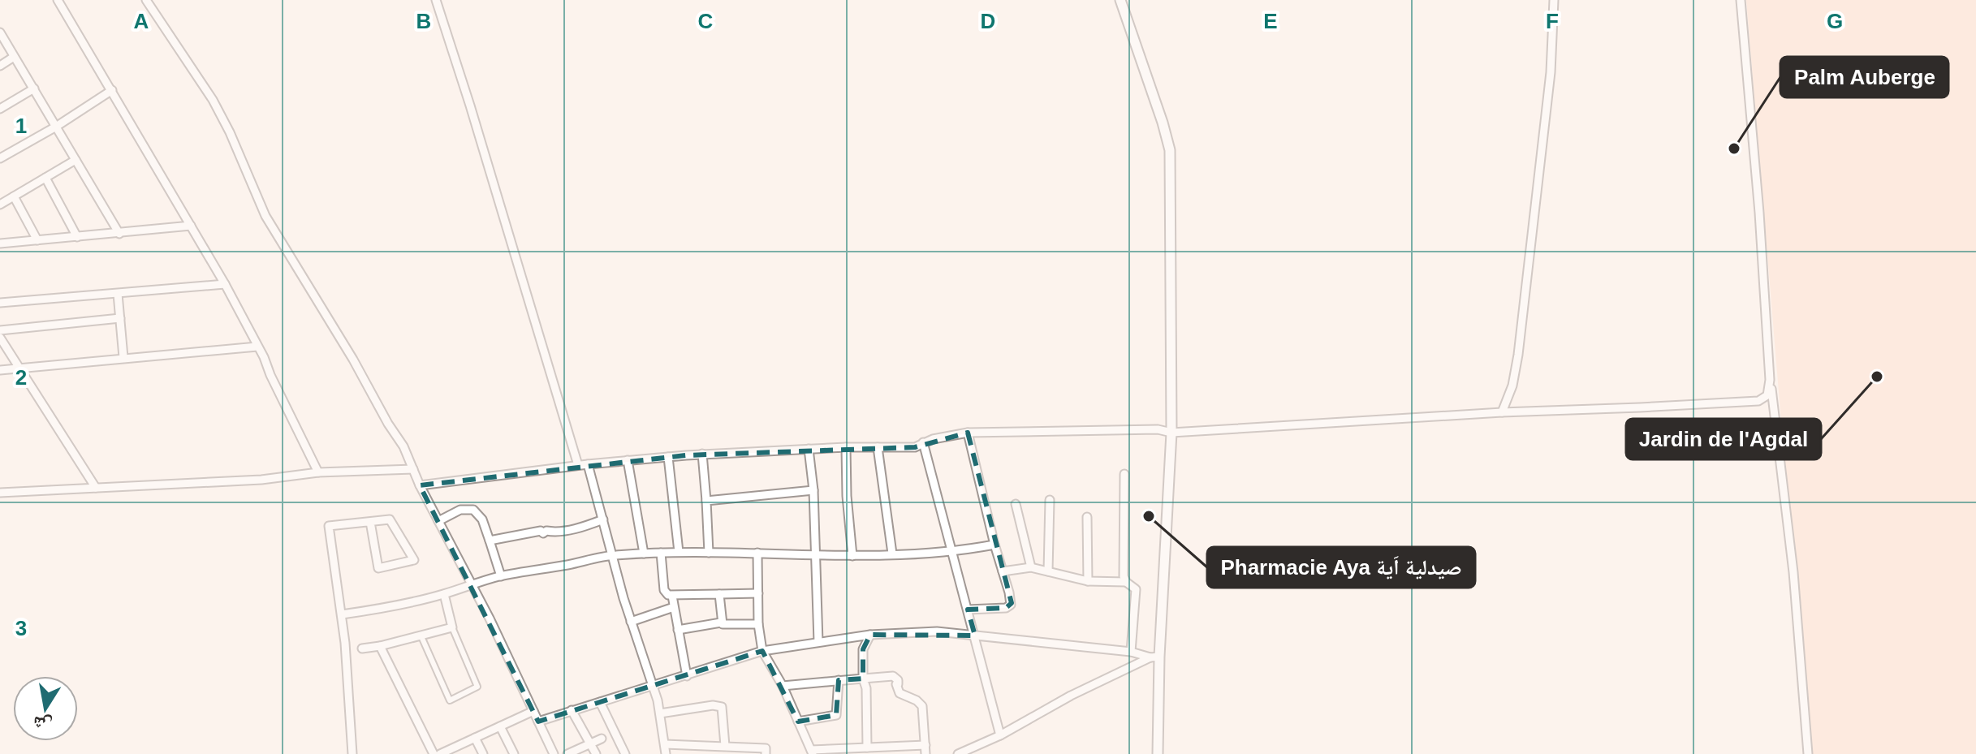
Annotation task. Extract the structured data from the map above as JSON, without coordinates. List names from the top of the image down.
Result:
{
  "places": ["Palm Auberge", "Jardin de l'Agdal", "Pharmacie Aya صيدلية اَية"],
  "north": "bottom",
  "grid": {
    "columns": [
      "A",
      "B",
      "C",
      "D",
      "E",
      "F",
      "G"
    ],
    "rows": ["1", "2", "3"]
  }
}
